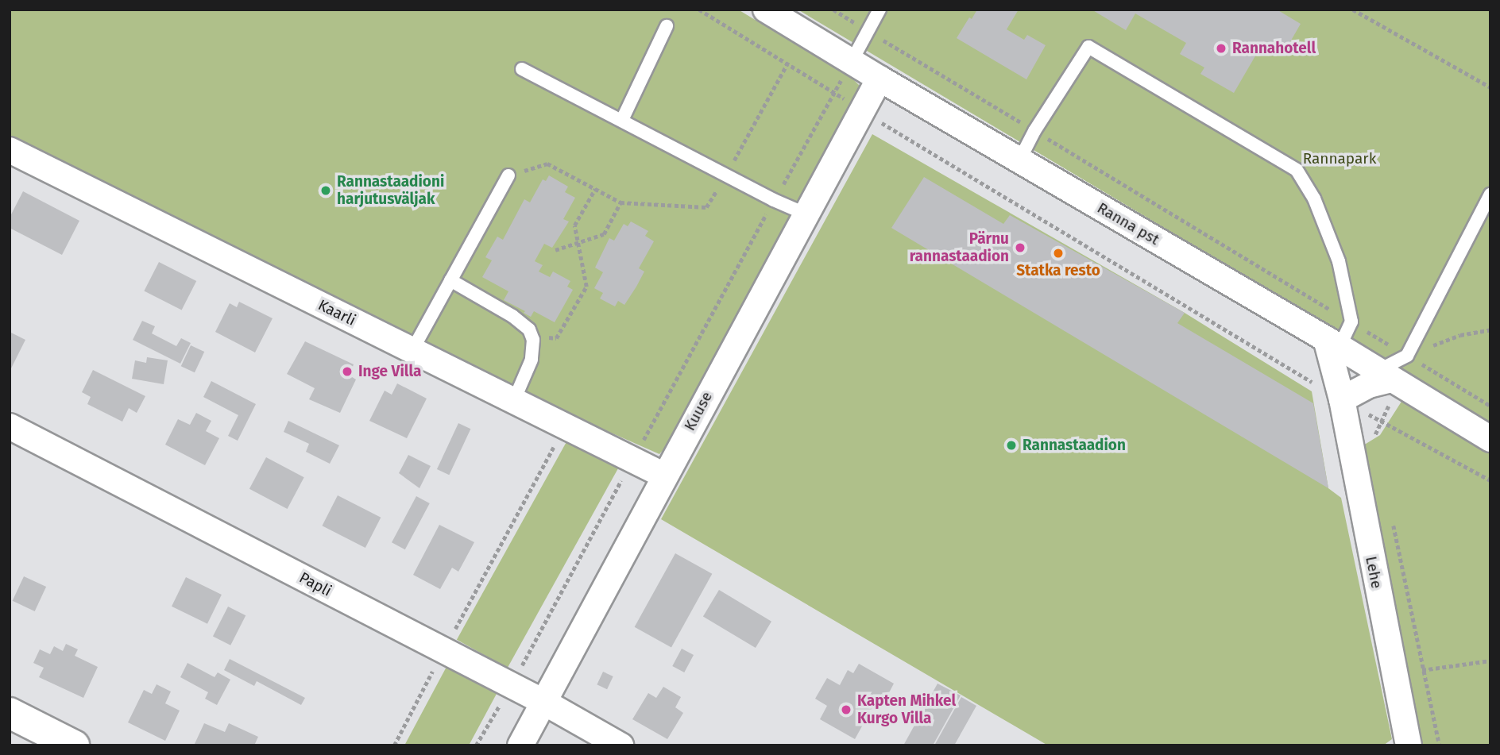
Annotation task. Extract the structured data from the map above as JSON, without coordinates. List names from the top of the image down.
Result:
{
  "streets": {
    "street": [
      "Ranna pst",
      "Kaarli",
      "Kuuse",
      "Lehe",
      "Papli"
    ]
  },
  "crossings": [
    ["Ranna pst", "Kuuse"],
    ["Ranna pst", "Lehe"],
    ["Kaarli", "Kuuse"],
    ["Kuuse", "Papli"]
  ],
  "parks": ["Rannapark"],
  "places": [
    "Rannahotell",
    "Rannastaadioni harjutusväljak",
    "Pärnu rannastaadion",
    "Statka resto",
    "Inge Villa",
    "Rannastaadion",
    "Kapten Mihkel Kurgo Villa"
  ]
}
